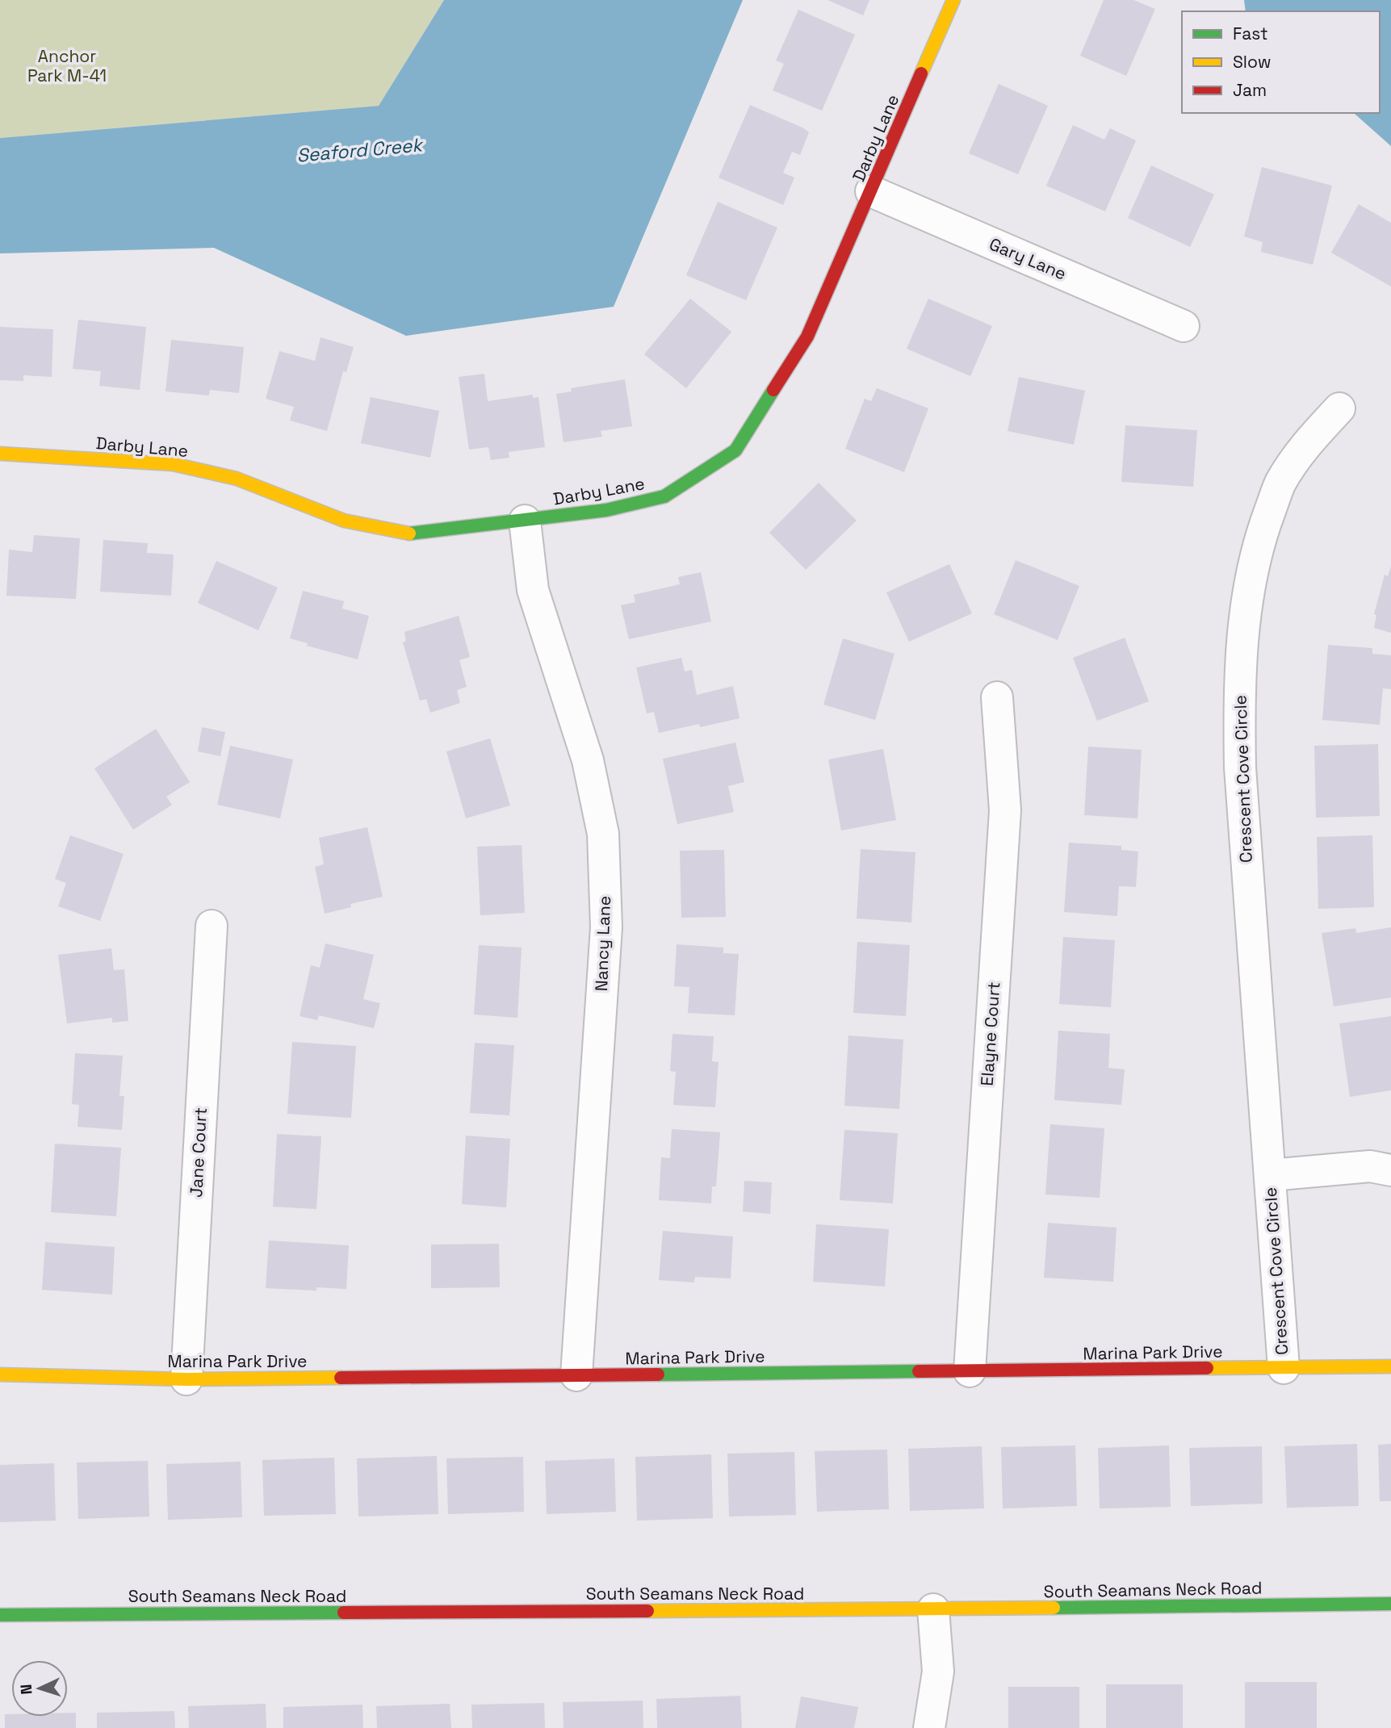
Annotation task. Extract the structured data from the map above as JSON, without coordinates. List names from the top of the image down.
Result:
{
  "streets": {
    "street": [
      "Darby Lane",
      "Gary Lane",
      "Crescent Cove Circle",
      "Nancy Lane",
      "Elayne Court",
      "Jane Court",
      "Marina Park Drive",
      "South Seamans Neck Road"
    ]
  },
  "crossings": [
    ["Darby Lane", "Gary Lane"],
    ["Darby Lane", "Nancy Lane"],
    ["Crescent Cove Circle", "Marina Park Drive"],
    ["Nancy Lane", "Marina Park Drive"],
    ["Elayne Court", "Marina Park Drive"],
    ["Jane Court", "Marina Park Drive"]
  ],
  "water": ["Seaford Creek"],
  "parks": ["Anchor Park M-41"],
  "legend": ["Fast", "Slow", "Jam"],
  "north": "left"
}
